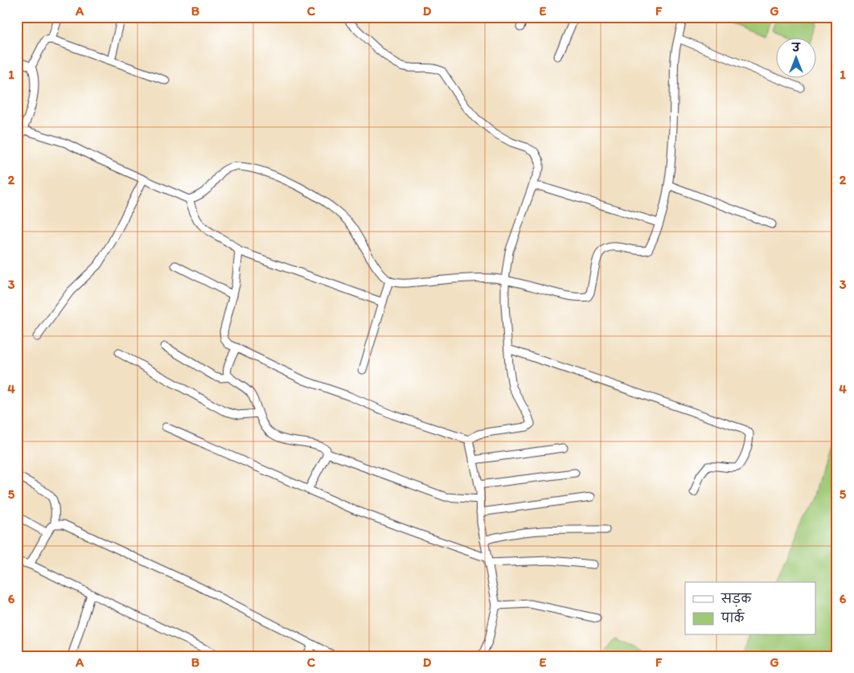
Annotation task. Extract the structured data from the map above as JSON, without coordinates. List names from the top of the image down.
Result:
{
  "legend": ["सड़क", "पार्क"],
  "north": "top",
  "grid": {
    "columns": [
      "A",
      "B",
      "C",
      "D",
      "E",
      "F",
      "G"
    ],
    "rows": [
      "1",
      "2",
      "3",
      "4",
      "5",
      "6"
    ]
  }
}
